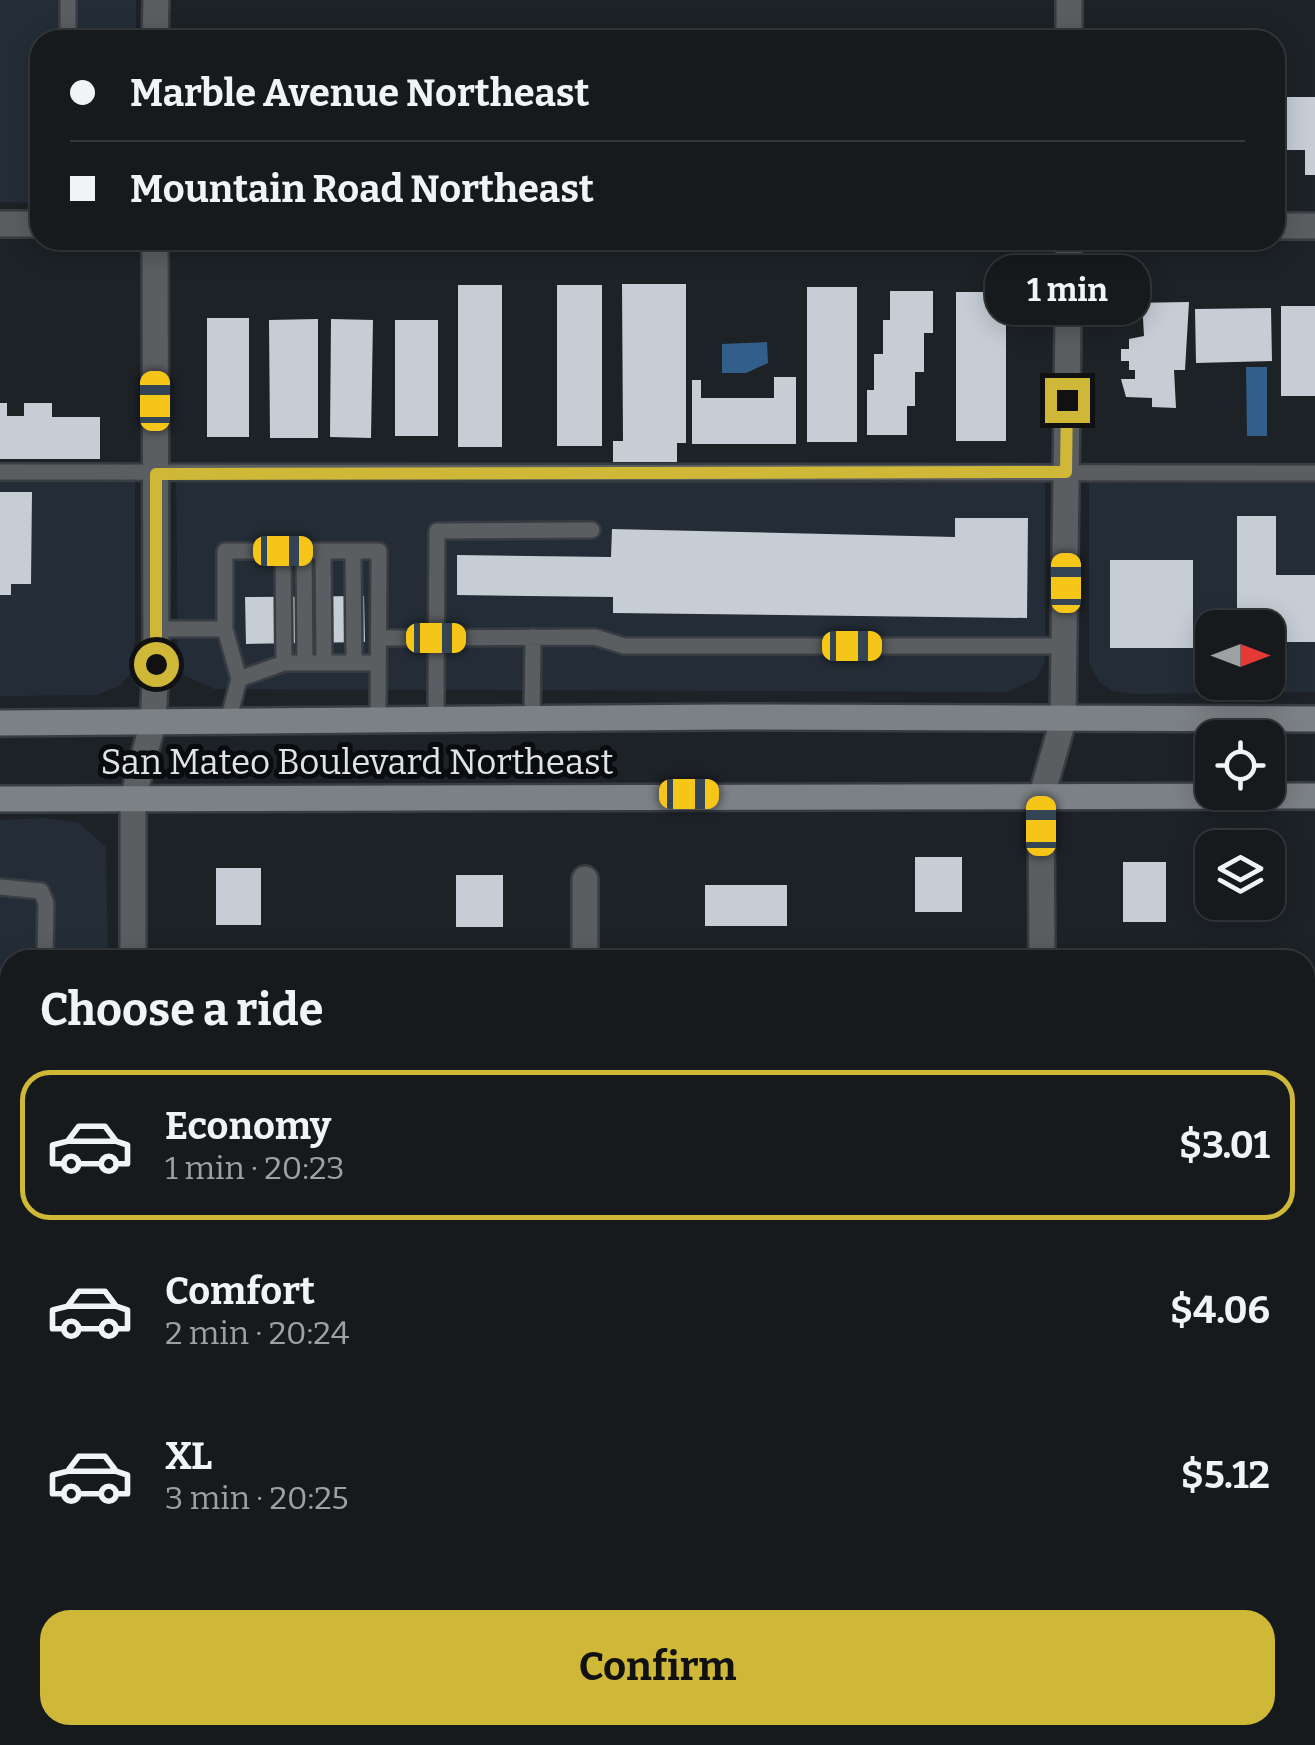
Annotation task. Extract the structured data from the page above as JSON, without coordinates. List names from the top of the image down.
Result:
{
  "streets": {
    "main road": ["San Mateo Boulevard Northeast"]
  },
  "north": "right",
  "page": {
    "banner": ["Marble Avenue Northeast", "Mountain Road Northeast"],
    "bubble": "1 min",
    "heading": "Choose a ride",
    "list": [
      {
        "name": "Economy",
        "note": "1 min · 20:23",
        "value": "$3.01"
      },
      {
        "name": "Comfort",
        "note": "2 min · 20:24",
        "value": "$4.06"
      },
      {
        "name": "XL",
        "note": "3 min · 20:25",
        "value": "$5.12"
      }
    ],
    "buttons": "Confirm"
  }
}
